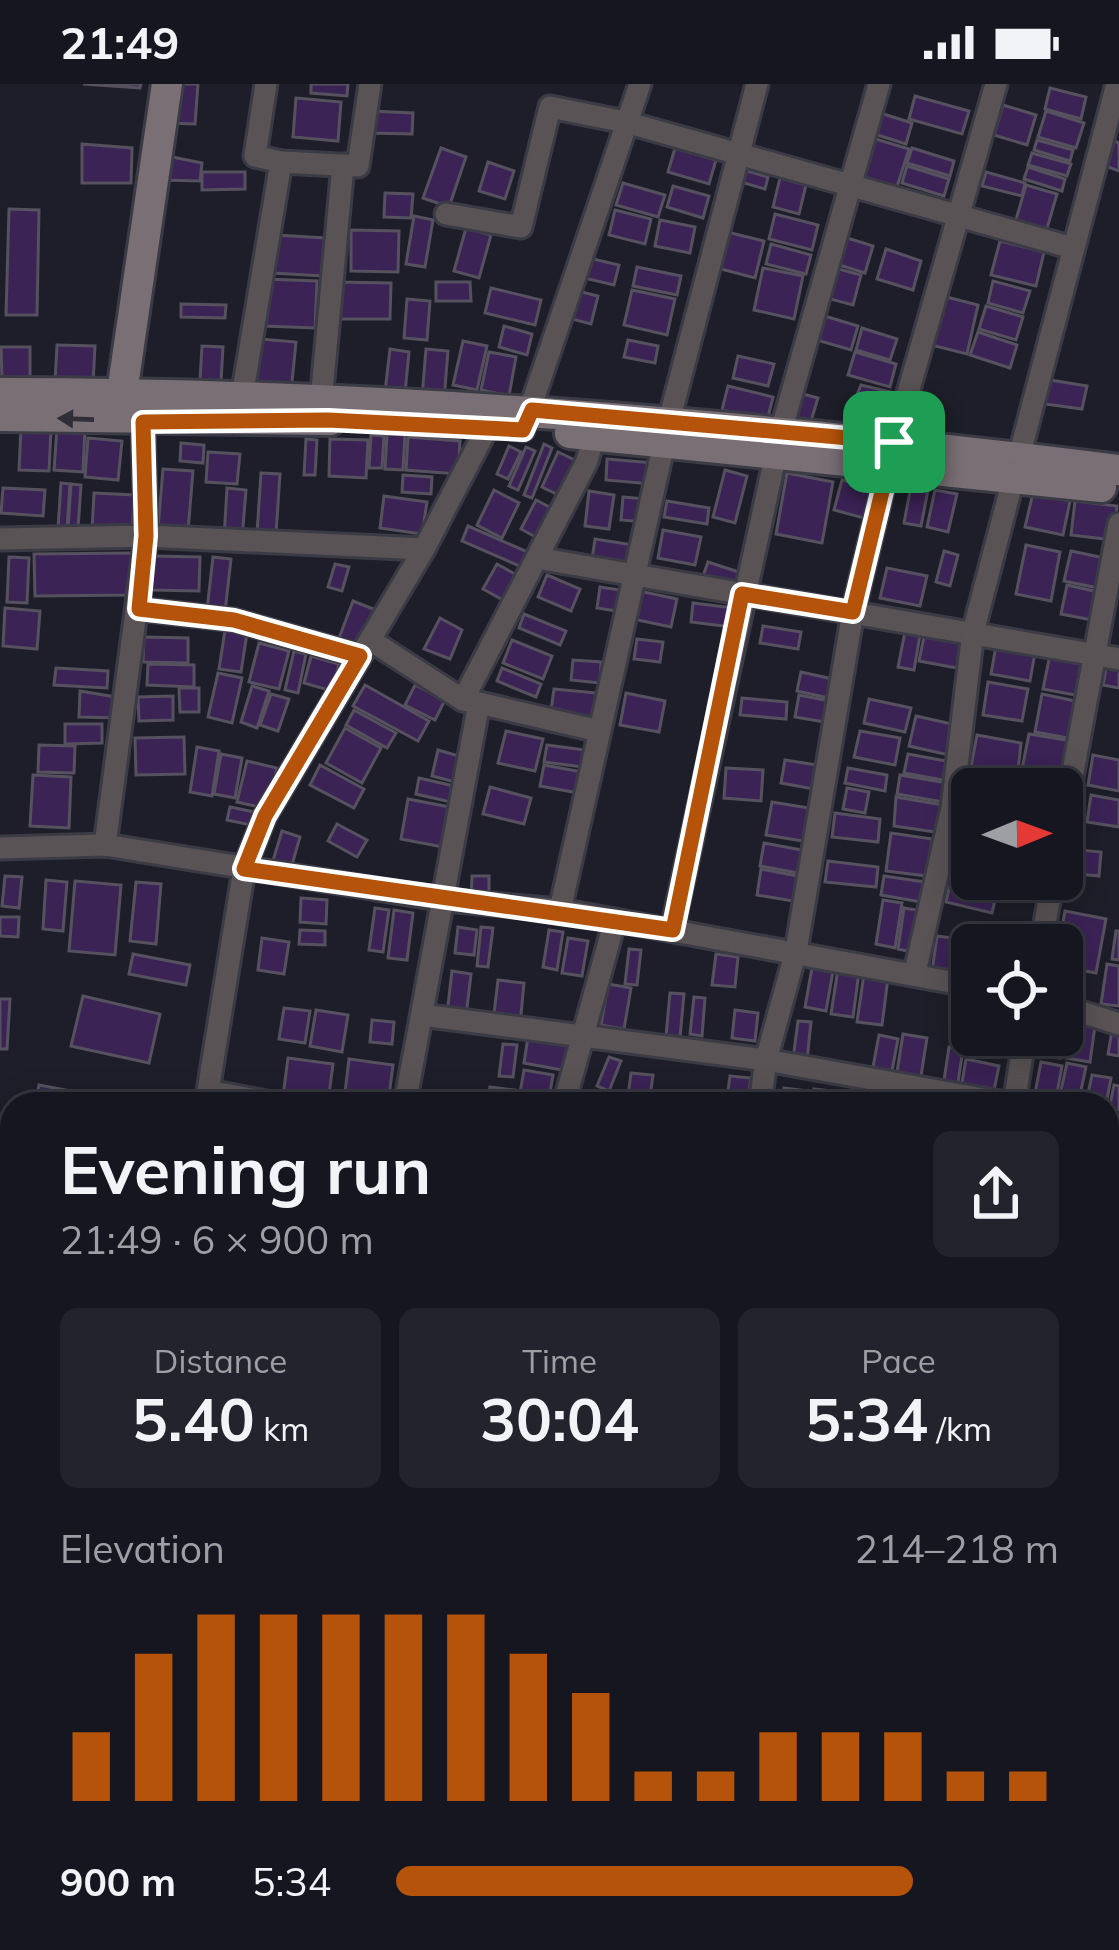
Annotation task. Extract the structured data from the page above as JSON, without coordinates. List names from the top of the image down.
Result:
{
  "north": "right",
  "page": {
    "status": "21:49",
    "heading": ["Evening run", "21:49 · 6 × 900 m"],
    "stats": [
      ["Distance", "5.40 km"],
      ["Time", "30:04"],
      ["Pace", "5:34 /km"]
    ],
    "chart": ["Elevation", "214–218 m"],
    "list": [
      {
        "name": "900 m",
        "note": "5:34"
      }
    ]
  }
}
